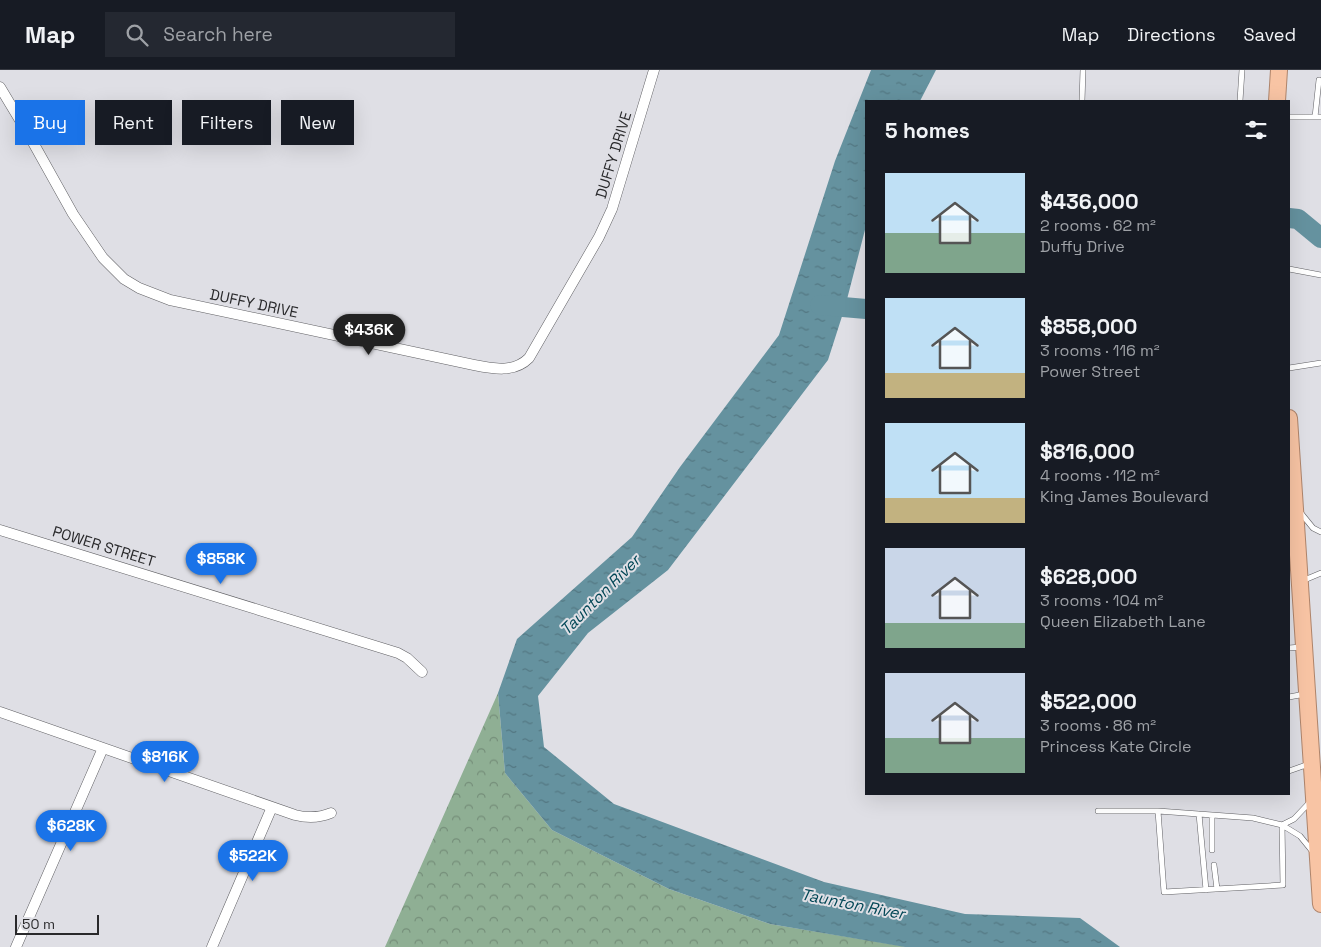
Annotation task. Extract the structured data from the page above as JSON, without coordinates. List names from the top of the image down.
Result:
{
  "streets": {
    "street": ["DUFFY DRIVE", "POWER STREET"]
  },
  "water": ["Taunton River"],
  "scale_bar": "50 m",
  "page": {
    "header": "Map",
    "search": "Search here",
    "nav": ["Map", "Directions", "Saved"],
    "chip": [
      "Buy",
      "Rent",
      "Filters",
      "New"
    ],
    "heading": "5 homes",
    "list": [
      {
        "name": "$436,000",
        "note": "2 rooms · 62 m² · Duffy Drive"
      },
      {
        "name": "$858,000",
        "note": "3 rooms · 116 m² · Power Street"
      },
      {
        "name": "$816,000",
        "note": "4 rooms · 112 m² · King James Boulevard"
      },
      {
        "name": "$628,000",
        "note": "3 rooms · 104 m² · Queen Elizabeth Lane"
      },
      {
        "name": "$522,000",
        "note": "3 rooms · 86 m² · Princess Kate Circle"
      }
    ],
    "price": [
      "$436K",
      "$858K",
      "$816K",
      "$628K",
      "$522K"
    ],
    "scale": "50 m"
  }
}
